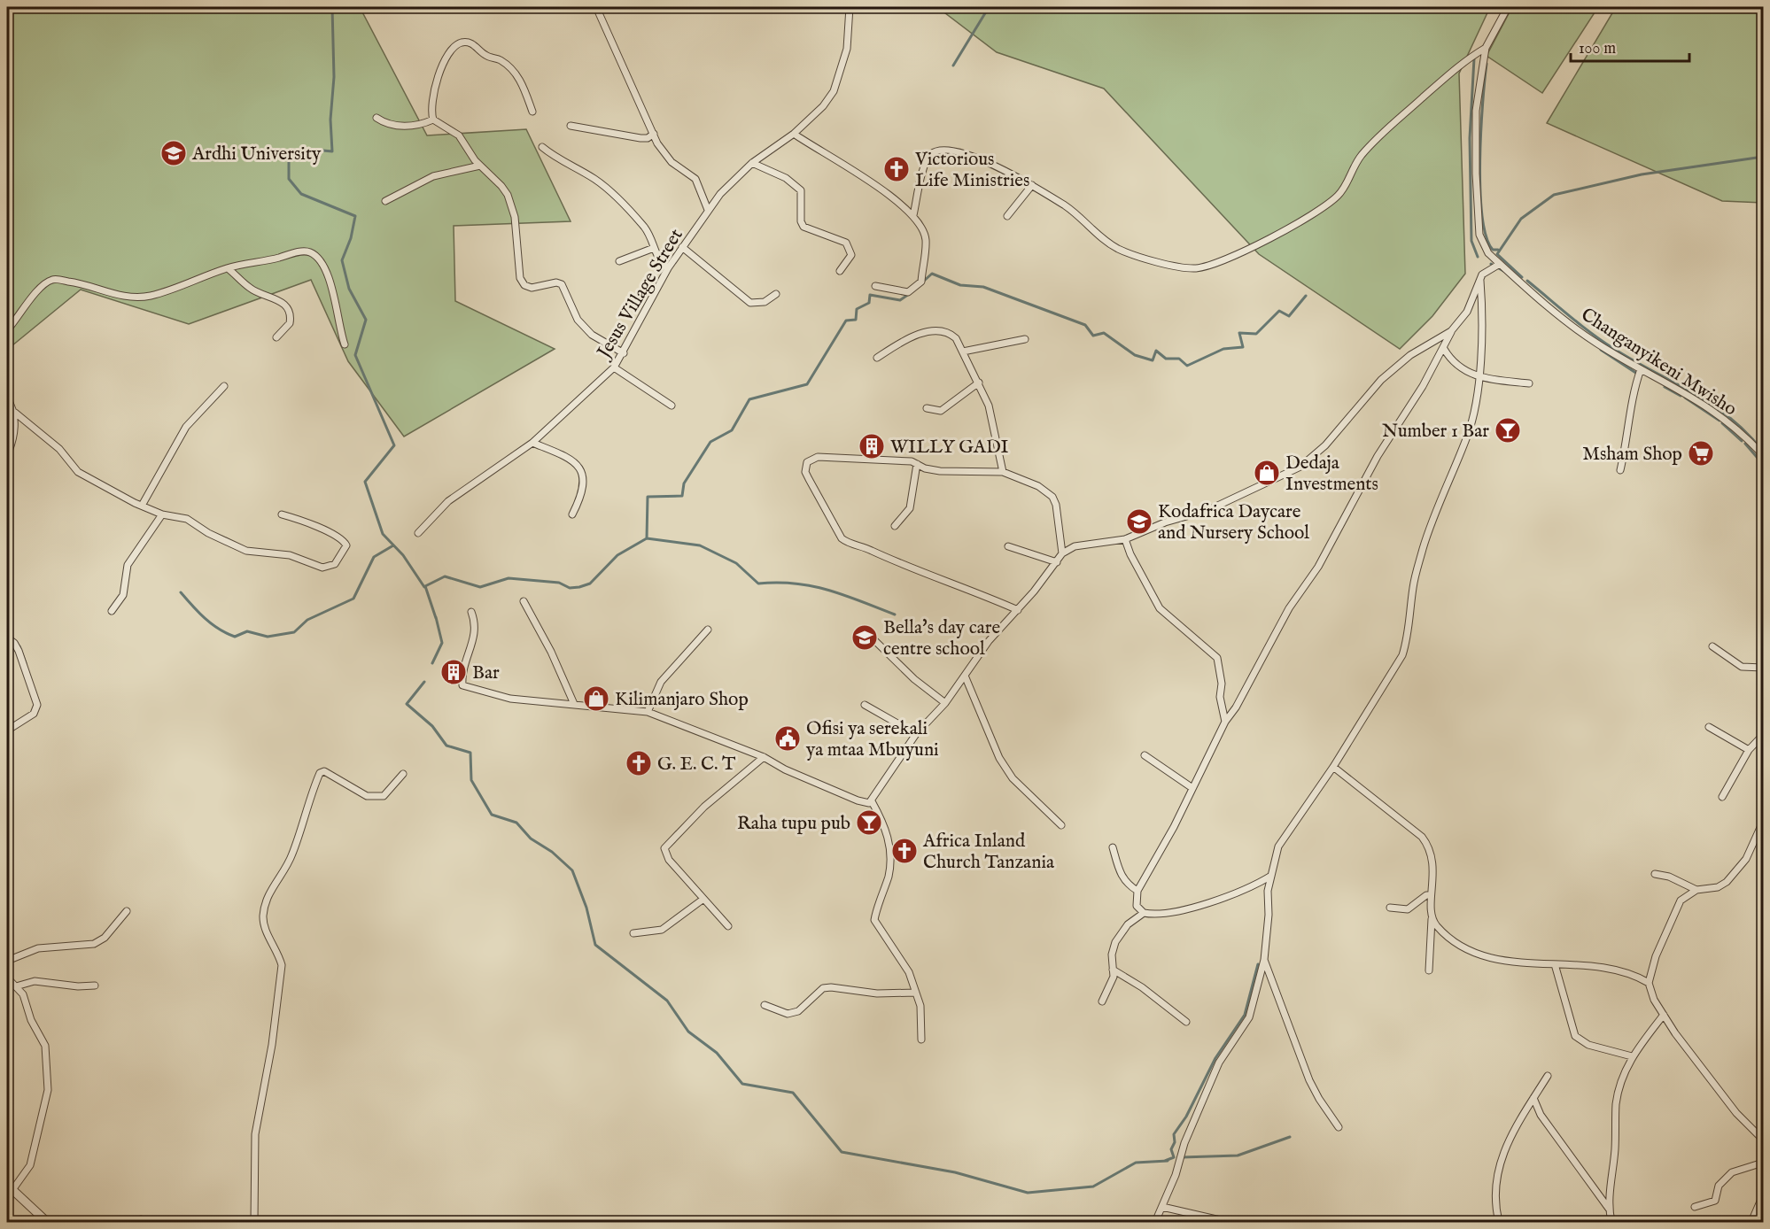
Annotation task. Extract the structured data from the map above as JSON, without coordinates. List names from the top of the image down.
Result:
{
  "streets": {
    "street": ["Jesus Village Street", "Changanyikeni Mwisho"]
  },
  "places": {
    "school or university": ["Ardhi University", "Kodafrica Daycare and Nursery School", "Bella's day care centre school"],
    "church": ["Victorious Life Ministries", "G. E. C. T", "Africa Inland Church Tanzania"],
    "bar": ["Number 1 Bar", "Raha tupu pub"],
    "building": ["WILLY GADI", "Bar"],
    "supermarket": ["Msham Shop"],
    "shop": ["Dedaja Investments", "Kilimanjaro Shop"],
    "public building": ["Ofisi ya serekali ya mtaa Mbuyuni"]
  },
  "scale_bar": "100 m"
}
